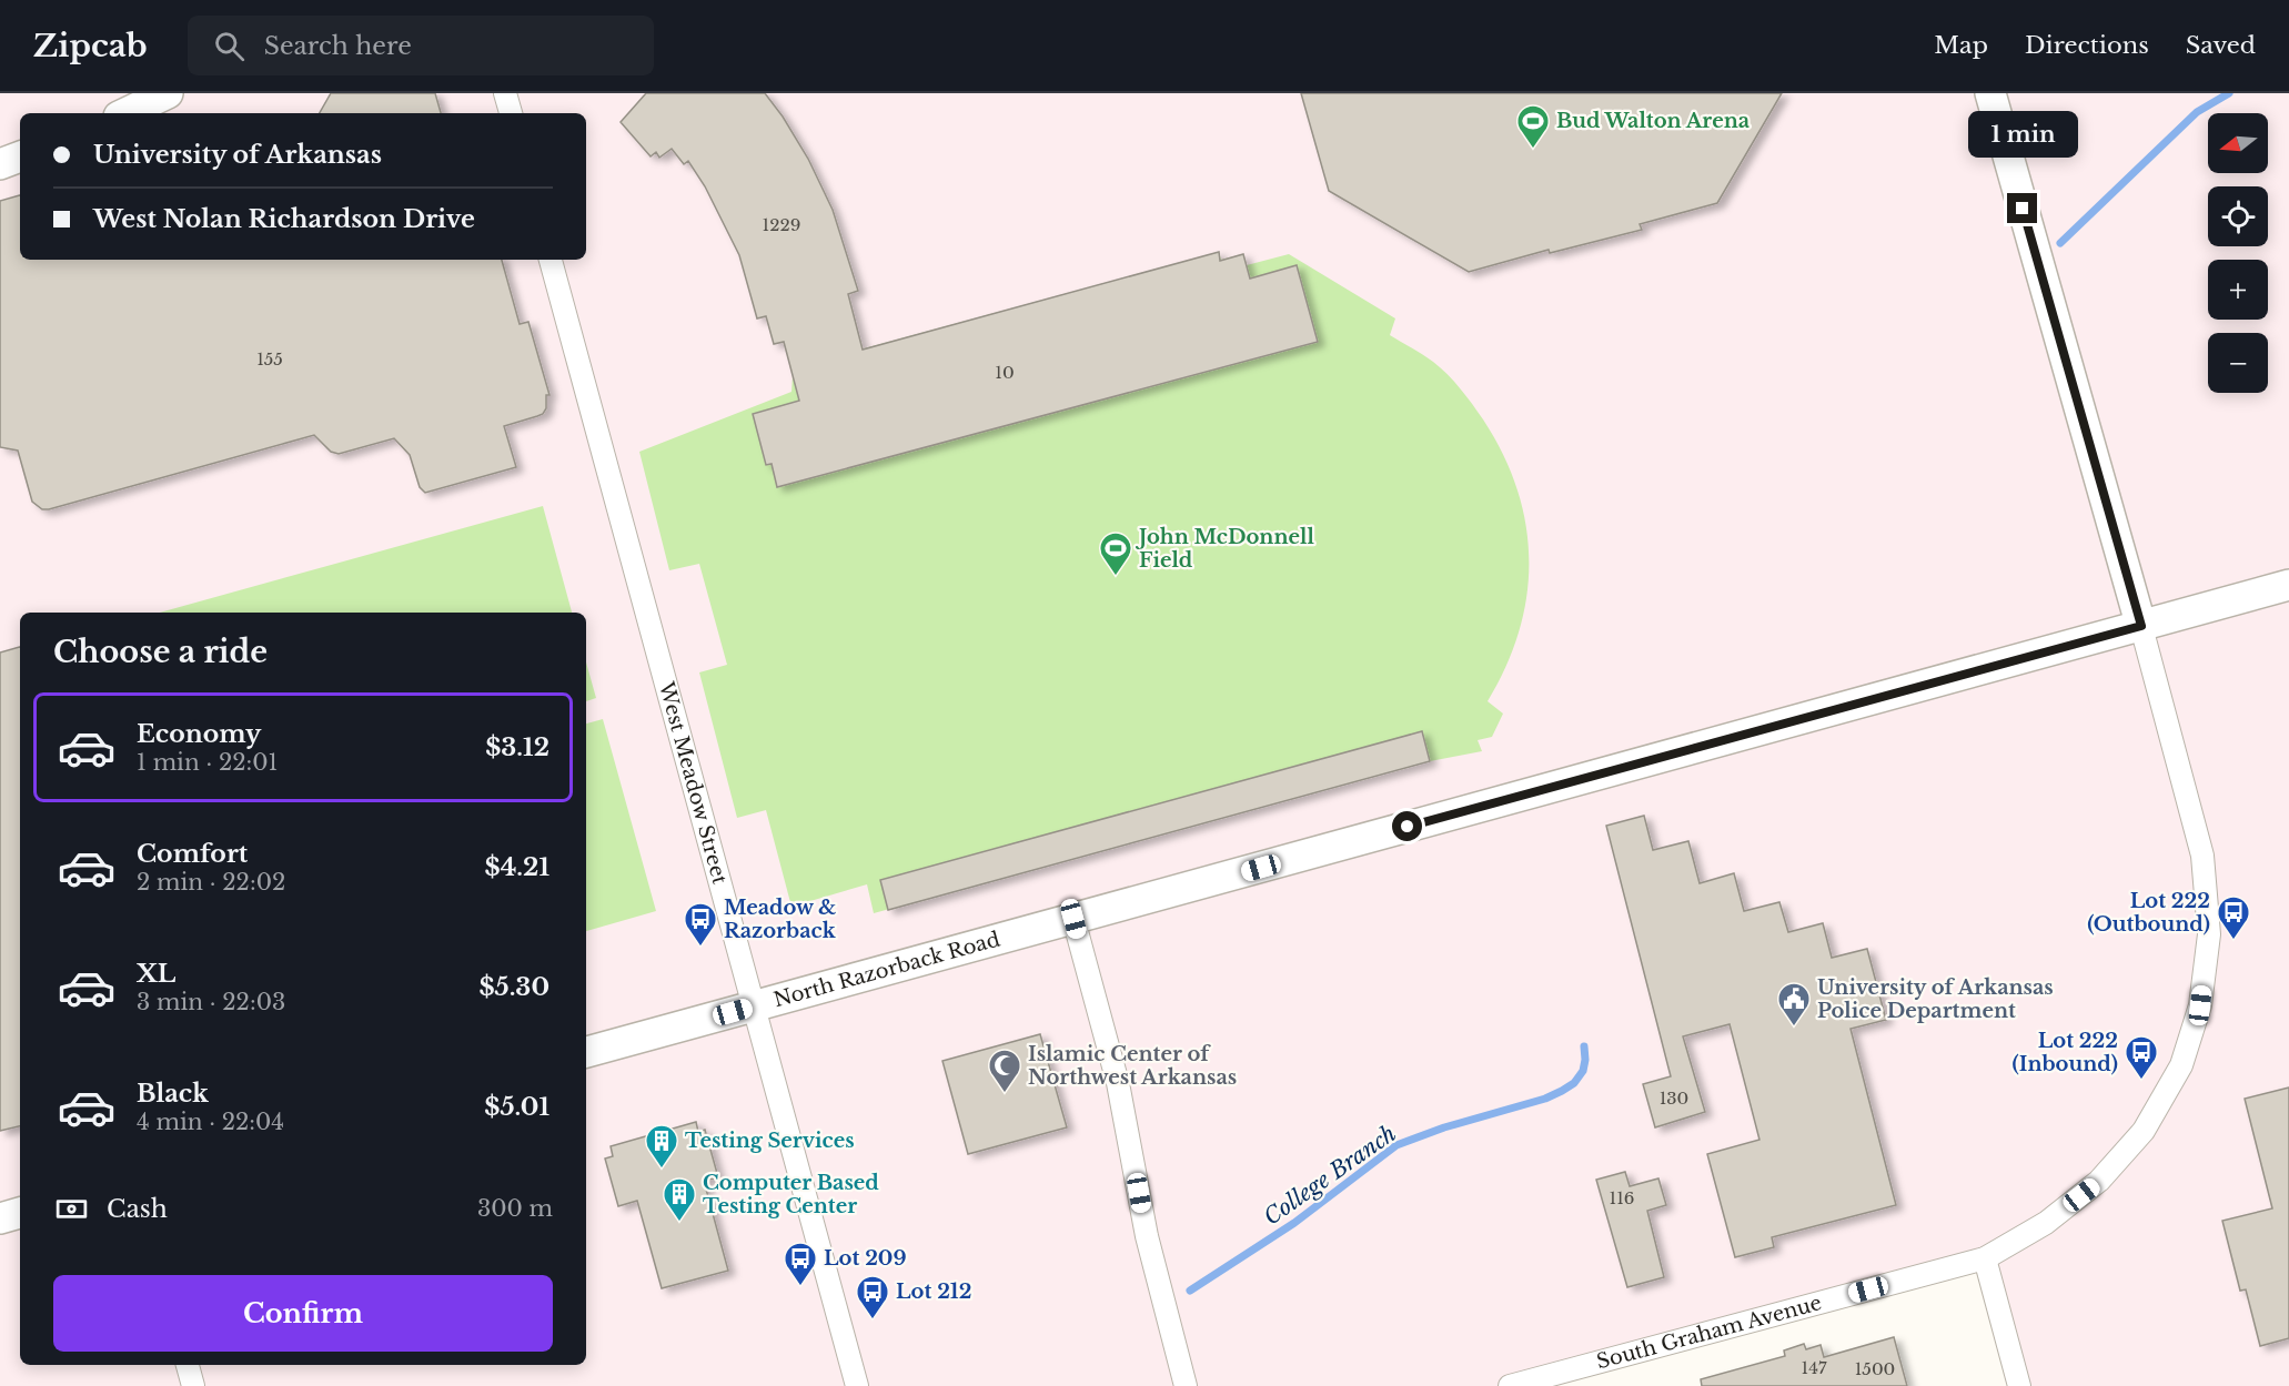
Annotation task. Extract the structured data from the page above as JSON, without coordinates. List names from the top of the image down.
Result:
{
  "streets": {
    "main road": ["North Razorback Road"],
    "street": ["West Meadow Street", "South Graham Avenue"]
  },
  "crossings": [
    ["West Meadow Street", "North Razorback Road"],
    ["North Razorback Road", "South Graham Avenue"]
  ],
  "water": ["College Branch"],
  "places": {
    "sports": ["Bud Walton Arena", "John McDonnell Field"],
    "bus stop": [
      "Lot 222 (Outbound)",
      "Meadow & Razorback",
      "Lot 222 (Inbound)",
      "Lot 209",
      "Lot 212"
    ],
    "public building": ["University of Arkansas Police Department"],
    "mosque": ["Islamic Center of Northwest Arkansas"],
    "building": ["Testing Services", "Computer Based Testing Center"]
  },
  "house_numbers": [
    "1229",
    "155",
    "10",
    "130",
    "116",
    "147",
    "1500"
  ],
  "north": "left",
  "page": {
    "header": "Zipcab",
    "search": "Search here",
    "nav": ["Map", "Directions", "Saved"],
    "bubble": "1 min",
    "map_buttons": ["+", "−"],
    "banner": ["University of Arkansas", "West Nolan Richardson Drive"],
    "heading": "Choose a ride",
    "list": [
      {
        "name": "Economy",
        "note": "1 min · 22:01",
        "value": "$3.12"
      },
      {
        "name": "Comfort",
        "note": "2 min · 22:02",
        "value": "$4.21"
      },
      {
        "name": "XL",
        "note": "3 min · 22:03",
        "value": "$5.30"
      },
      {
        "name": "Black",
        "note": "4 min · 22:04",
        "value": "$5.01"
      }
    ],
    "pay": ["Cash", "300 m"],
    "buttons": "Confirm"
  }
}
